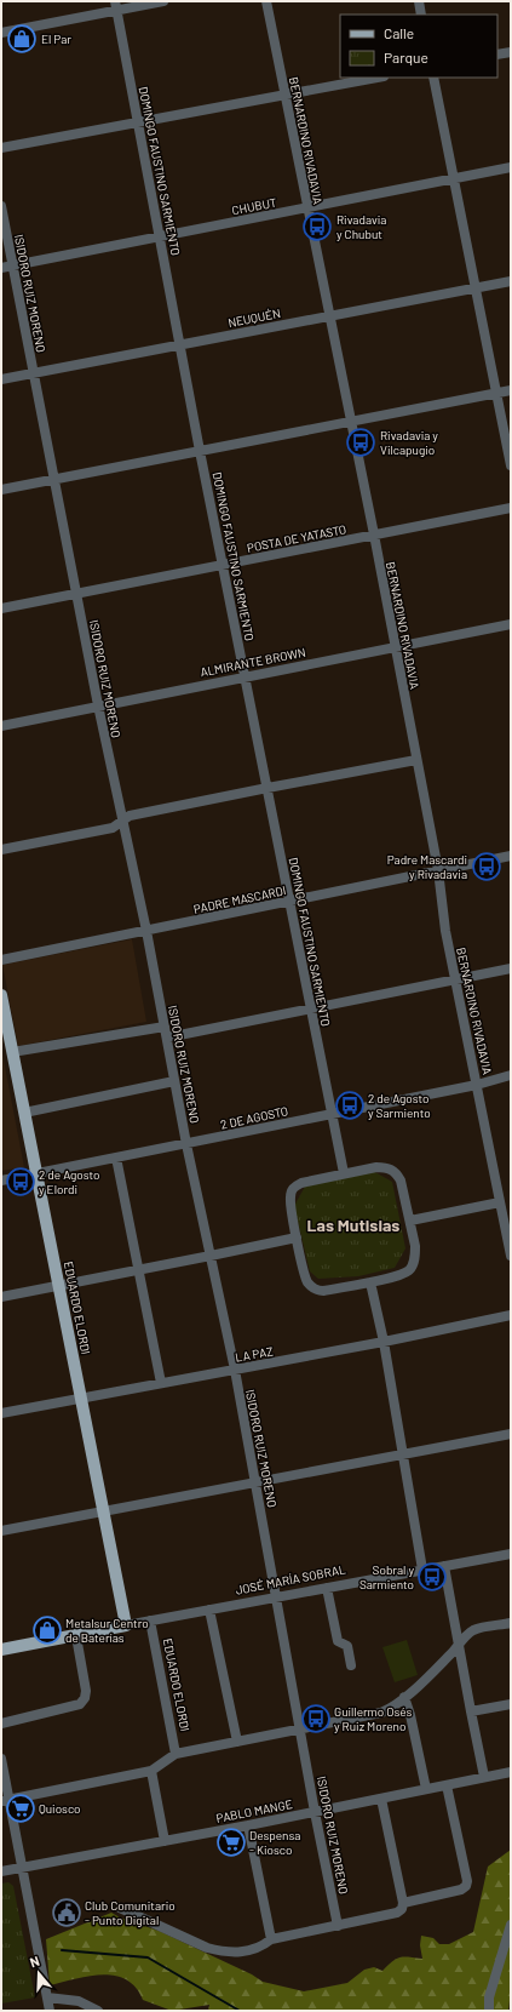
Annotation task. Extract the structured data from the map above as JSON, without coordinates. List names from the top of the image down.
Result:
{
  "streets": {
    "main road": ["EDUARDO ELORDI", "JOSÉ MARÍA SOBRAL"],
    "street": [
      "BERNARDINO RIVADAVIA",
      "DOMINGO FAUSTINO SARMIENTO",
      "CHUBUT",
      "ISIDORO RUIZ MORENO",
      "NEUQUÉN",
      "POSTA DE YATASTO",
      "ALMIRANTE BROWN",
      "PADRE MASCARDI",
      "2 DE AGOSTO",
      "LA PAZ",
      "PABLO MANGE"
    ]
  },
  "crossings": [
    ["BERNARDINO RIVADAVIA", "CHUBUT"],
    ["BERNARDINO RIVADAVIA", "NEUQUÉN"],
    ["BERNARDINO RIVADAVIA", "POSTA DE YATASTO"],
    ["BERNARDINO RIVADAVIA", "ALMIRANTE BROWN"],
    ["BERNARDINO RIVADAVIA", "PADRE MASCARDI"],
    ["BERNARDINO RIVADAVIA", "2 DE AGOSTO"],
    ["DOMINGO FAUSTINO SARMIENTO", "CHUBUT"],
    ["DOMINGO FAUSTINO SARMIENTO", "NEUQUÉN"],
    ["DOMINGO FAUSTINO SARMIENTO", "POSTA DE YATASTO"],
    ["DOMINGO FAUSTINO SARMIENTO", "ALMIRANTE BROWN"],
    ["DOMINGO FAUSTINO SARMIENTO", "PADRE MASCARDI"],
    ["DOMINGO FAUSTINO SARMIENTO", "2 DE AGOSTO"],
    ["CHUBUT", "ISIDORO RUIZ MORENO"],
    ["ISIDORO RUIZ MORENO", "NEUQUÉN"],
    ["ISIDORO RUIZ MORENO", "POSTA DE YATASTO"],
    ["ISIDORO RUIZ MORENO", "ALMIRANTE BROWN"],
    ["ISIDORO RUIZ MORENO", "PADRE MASCARDI"],
    ["ISIDORO RUIZ MORENO", "2 DE AGOSTO"],
    ["ISIDORO RUIZ MORENO", "LA PAZ"],
    ["ISIDORO RUIZ MORENO", "JOSÉ MARÍA SOBRAL"],
    ["ISIDORO RUIZ MORENO", "PABLO MANGE"],
    ["2 DE AGOSTO", "EDUARDO ELORDI"],
    ["EDUARDO ELORDI", "LA PAZ"],
    ["EDUARDO ELORDI", "JOSÉ MARÍA SOBRAL"]
  ],
  "districts": ["Las Mutisias"],
  "places": {
    "shop": ["El Par", "Metalsur Centro de Baterías"],
    "bus stop": [
      "Rivadavia y Chubut",
      "Rivadavia y Vilcapugio",
      "Padre Mascardi y Rivadavia",
      "2 de Agosto y Sarmiento",
      "2 de Agosto y Elordi",
      "Sobral y Sarmiento",
      "Guillermo Osés y Ruiz Moreno"
    ],
    "supermarket": ["Quiosco", "Despensa - Kiosco"],
    "public building": ["Club Comunitario - Punto Digital"]
  },
  "legend": ["Calle", "Parque"],
  "north": "top"
}
